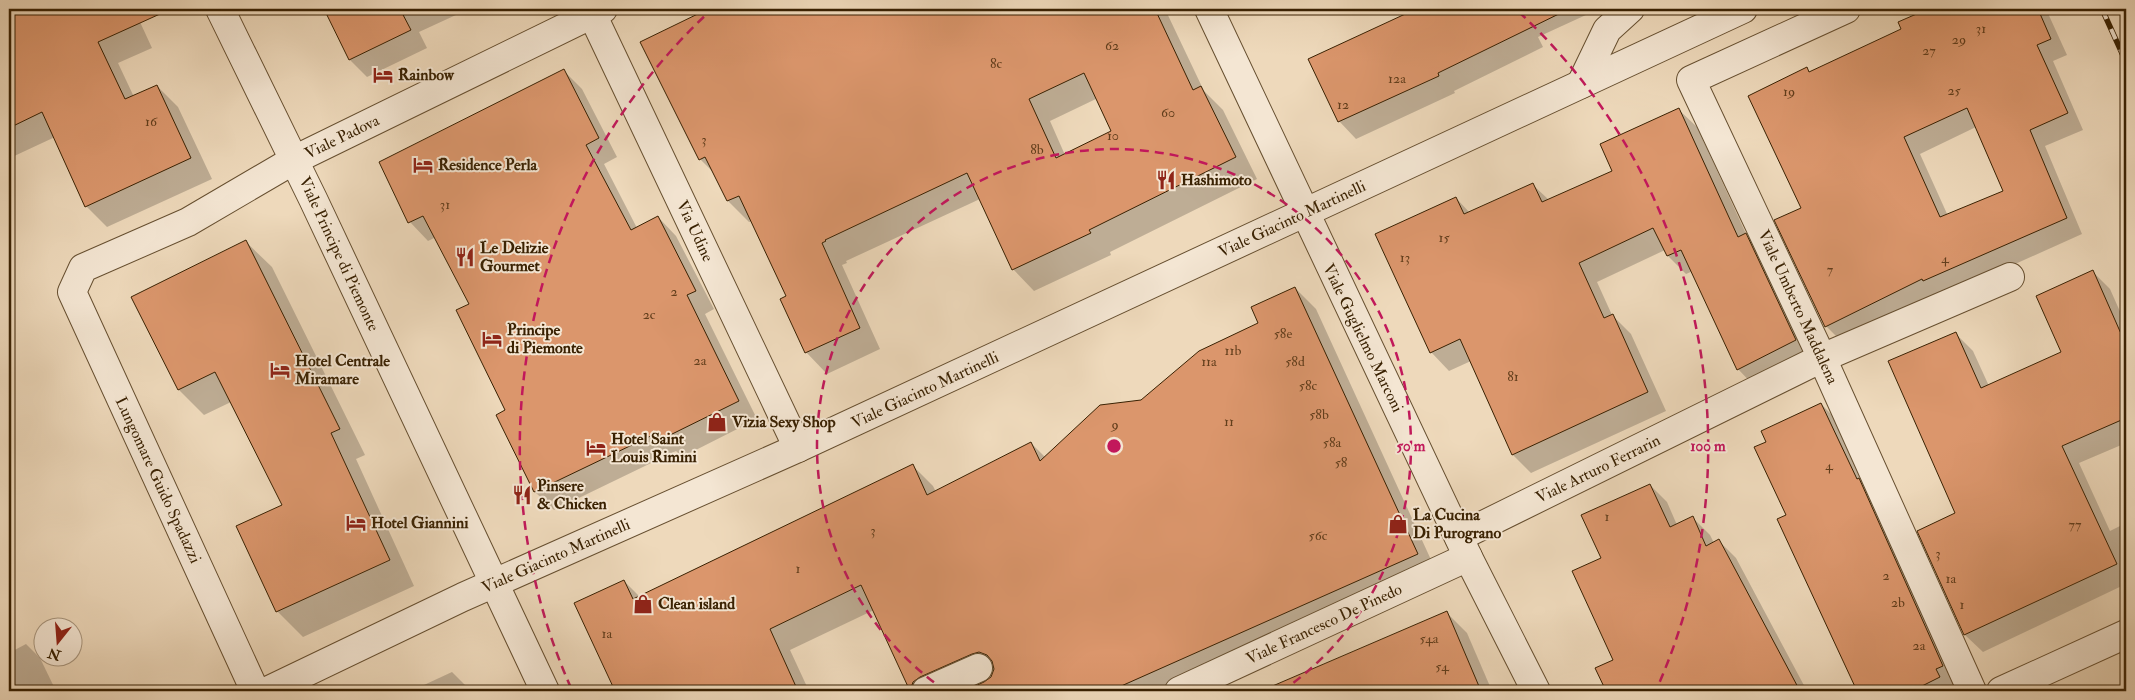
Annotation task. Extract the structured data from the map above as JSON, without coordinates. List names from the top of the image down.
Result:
{
  "streets": {
    "street": [
      "Viale Padova",
      "Viale Giacinto Martinelli",
      "Via Udine",
      "Viale Principe di Piemonte",
      "Viale Umberto Maddalena",
      "Viale Guglielmo Marconi",
      "Viale Arturo Ferrarin",
      "Lungomare Guido Spadazzi",
      "Viale Francesco De Pinedo"
    ]
  },
  "crossings": [
    ["Viale Padova", "Via Udine"],
    ["Viale Padova", "Viale Principe di Piemonte"],
    ["Viale Padova", "Lungomare Guido Spadazzi"],
    ["Viale Giacinto Martinelli", "Via Udine"],
    ["Viale Giacinto Martinelli", "Viale Principe di Piemonte"],
    ["Viale Giacinto Martinelli", "Viale Guglielmo Marconi"],
    ["Viale Umberto Maddalena", "Viale Arturo Ferrarin"],
    ["Viale Guglielmo Marconi", "Viale Arturo Ferrarin"],
    ["Viale Guglielmo Marconi", "Viale Francesco De Pinedo"],
    ["Viale Arturo Ferrarin", "Viale Francesco De Pinedo"]
  ],
  "places": {
    "hotel": [
      "Rainbow",
      "Residence Perla",
      "Principe di Piemonte",
      "Hotel Centrale Miramare",
      "Hotel Saint Louis Rimini",
      "Hotel Giannini"
    ],
    "restaurant": ["Hashimoto", "Le Delizie Gourmet", "Pinsere & Chicken"],
    "shop": ["Vizia Sexy Shop", "La Cucina Di Purograno", "Clean island"]
  },
  "house_numbers": [
    "31",
    "29",
    "62",
    "27",
    "8c",
    "12a",
    "25",
    "19",
    "12",
    "60",
    "16",
    "10",
    "3",
    "8b",
    "31",
    "15",
    "13",
    "4",
    "7",
    "2",
    "2c",
    "58e",
    "11b",
    "2a",
    "11a",
    "58d",
    "81",
    "58c",
    "58b",
    "11",
    "9",
    "58a",
    "58",
    "4",
    "1",
    "77",
    "3",
    "56c",
    "3",
    "1",
    "2",
    "1a",
    "2b",
    "1",
    "1a",
    "54a",
    "2a",
    "54"
  ],
  "north": "bottom",
  "rings": ["50 m", "100 m"]
}
